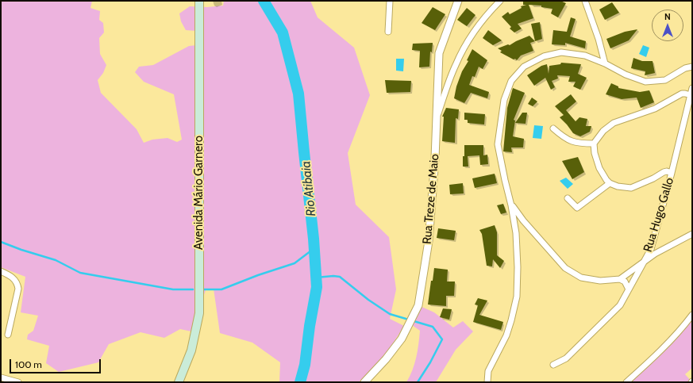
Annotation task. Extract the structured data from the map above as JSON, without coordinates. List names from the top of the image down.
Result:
{
  "streets": {
    "main road": ["Avenida Mário Garnero"],
    "street": ["Rua Treze de Maio", "Rua Hugo Gallo"]
  },
  "water": ["Rio Atibaia"],
  "scale_bar": "100 m",
  "north": "top"
}
